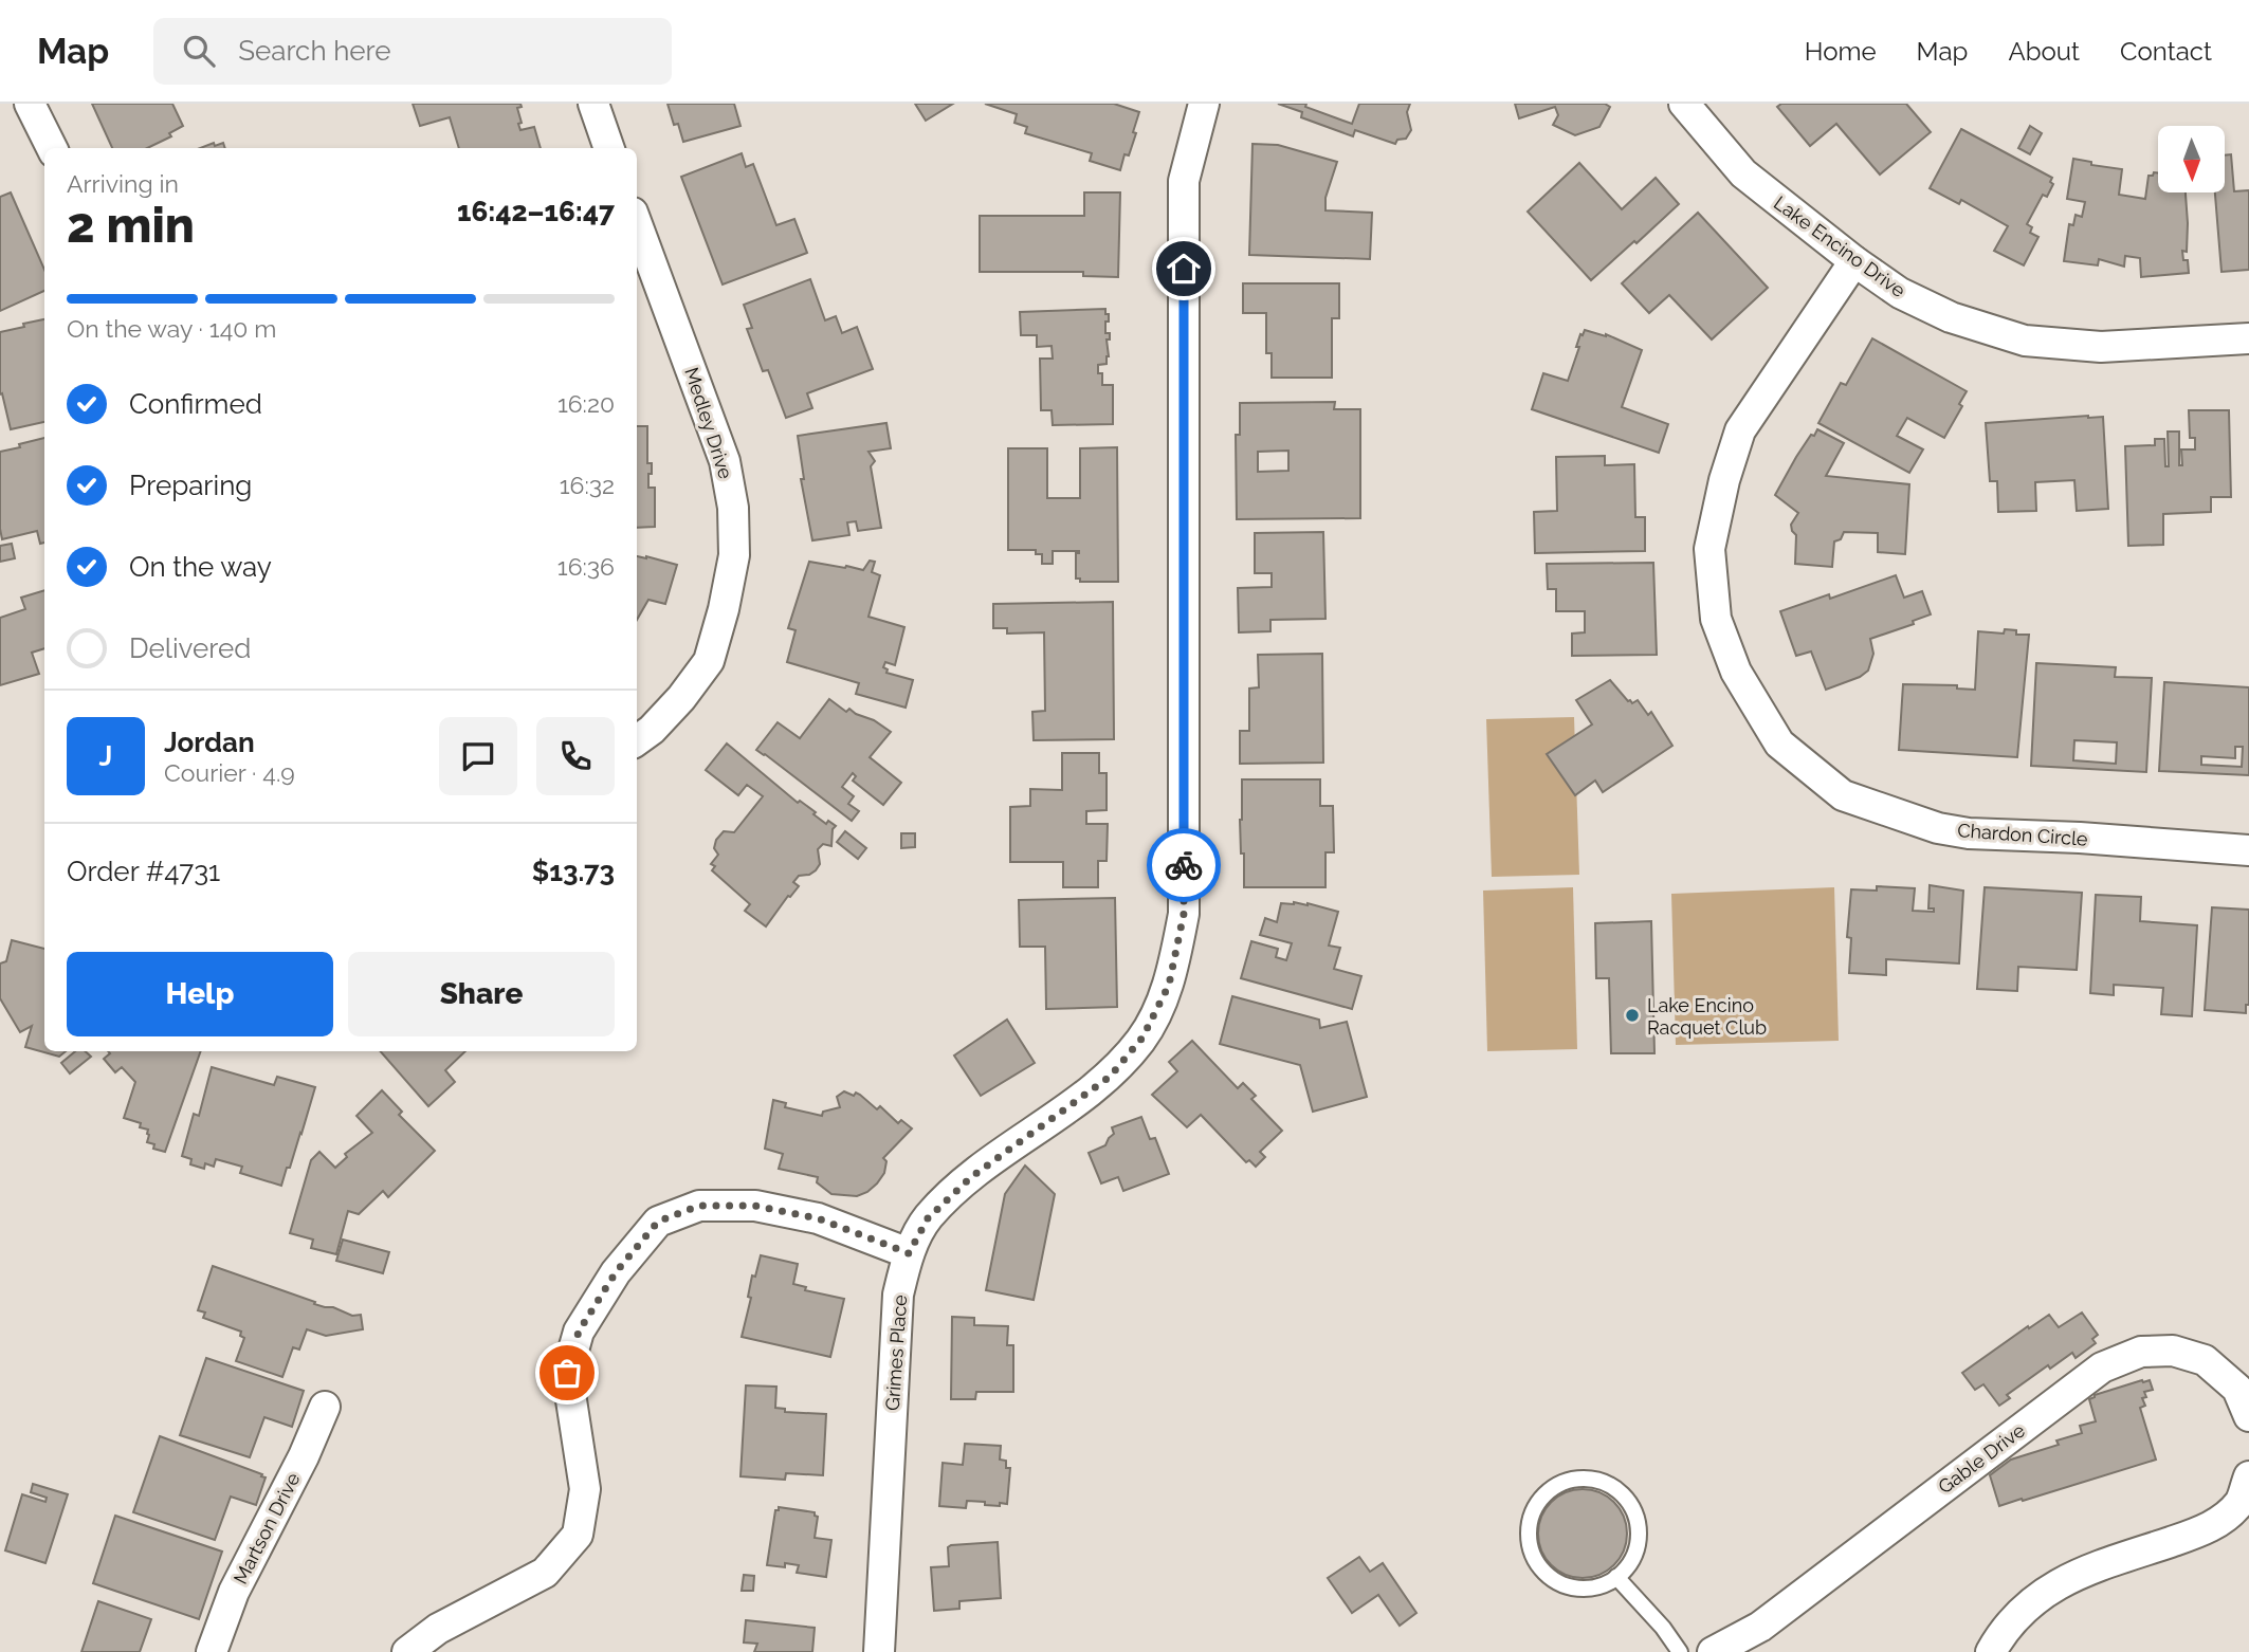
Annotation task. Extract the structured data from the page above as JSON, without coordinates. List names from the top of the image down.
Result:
{
  "streets": {
    "street": [
      "Lake Encino Drive",
      "Medley Drive",
      "Chardon Circle",
      "Grimes Place",
      "Gable Drive",
      "Martson Drive"
    ]
  },
  "crossings": [
    ["Lake Encino Drive", "Chardon Circle"]
  ],
  "places": ["Lake Encino Racquet Club"],
  "north": "bottom",
  "page": {
    "header": "Map",
    "search": "Search here",
    "nav": [
      "Home",
      "Map",
      "About",
      "Contact"
    ],
    "heading": ["2 min", "Arriving in", "16:42–16:47"],
    "panel": [
      "Jordan",
      "Courier · 4.9",
      "Order #4731",
      "$13.73"
    ],
    "bar": "On the way · 140 m",
    "list": [
      ["Confirmed", "16:20"],
      ["Preparing", "16:32"],
      ["On the way", "16:36"],
      "Delivered"
    ],
    "round": "J",
    "buttons": ["Help", "Share"]
  }
}
